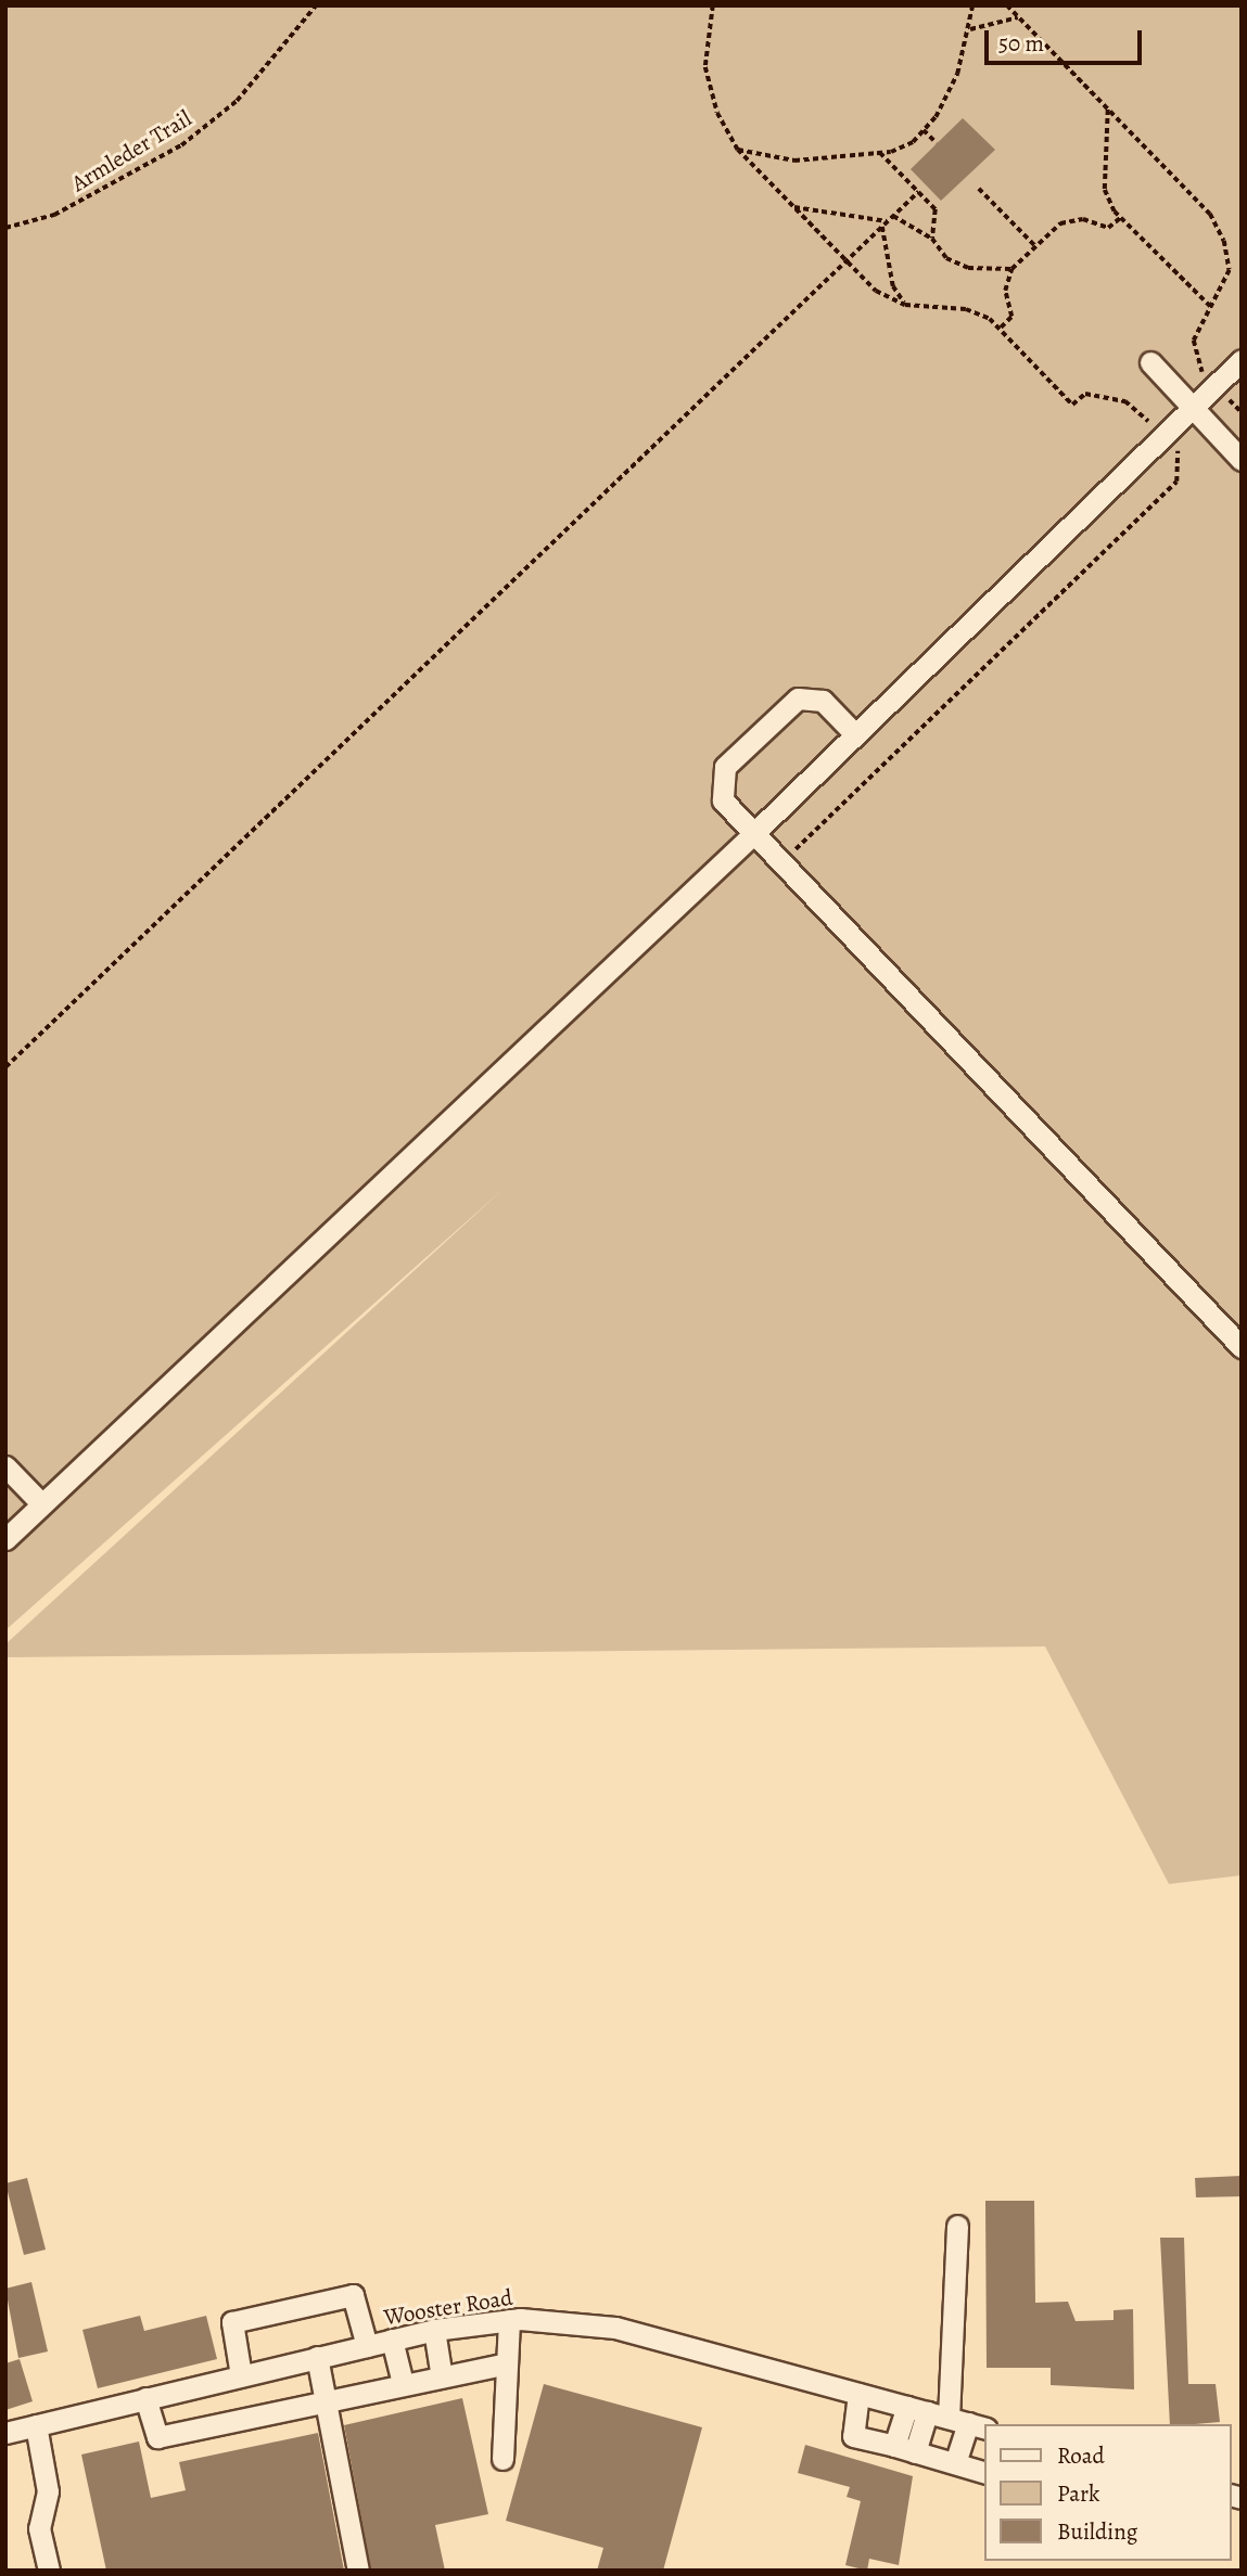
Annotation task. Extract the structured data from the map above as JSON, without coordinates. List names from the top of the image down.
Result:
{
  "streets": {
    "street": ["Wooster Road"],
    "path": ["Armleder Trail"]
  },
  "legend": ["Road", "Park", "Building"],
  "scale_bar": "50 m"
}
